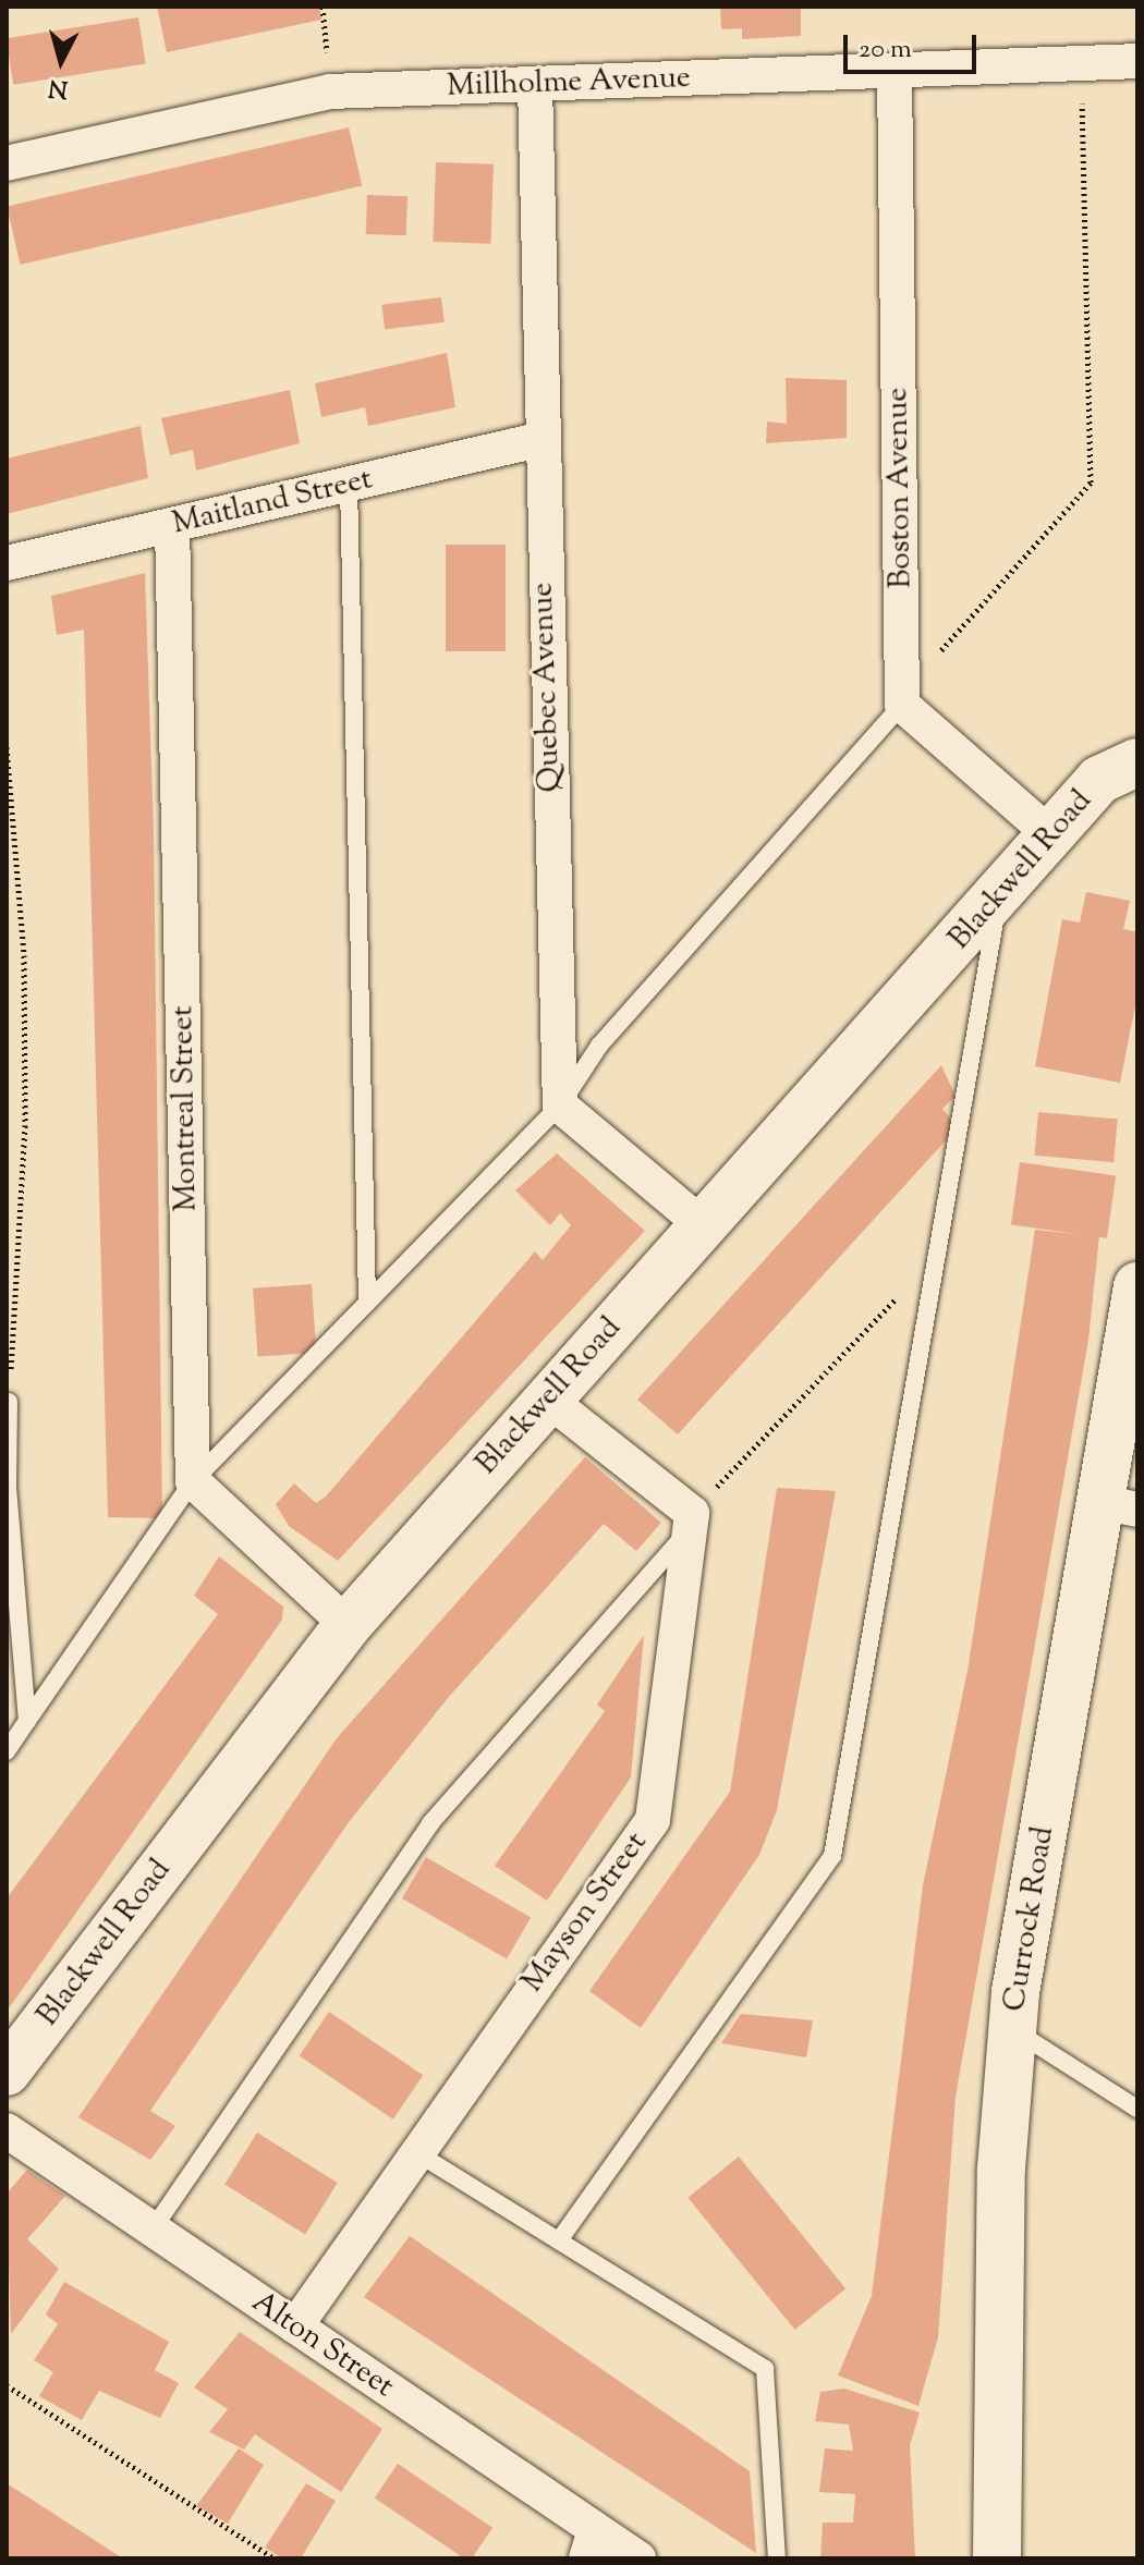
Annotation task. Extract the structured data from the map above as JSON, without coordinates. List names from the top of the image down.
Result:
{
  "streets": {
    "street": [
      "Millholme Avenue",
      "Boston Avenue",
      "Maitland Street",
      "Quebec Avenue",
      "Blackwell Road",
      "Montreal Street",
      "Mayson Street",
      "Currock Road",
      "Alton Street"
    ]
  },
  "crossings": [
    ["Millholme Avenue", "Boston Avenue"],
    ["Millholme Avenue", "Quebec Avenue"],
    ["Maitland Street", "Quebec Avenue"],
    ["Maitland Street", "Montreal Street"],
    ["Mayson Street", "Alton Street"]
  ],
  "scale_bar": "20 m",
  "north": "bottom"
}
